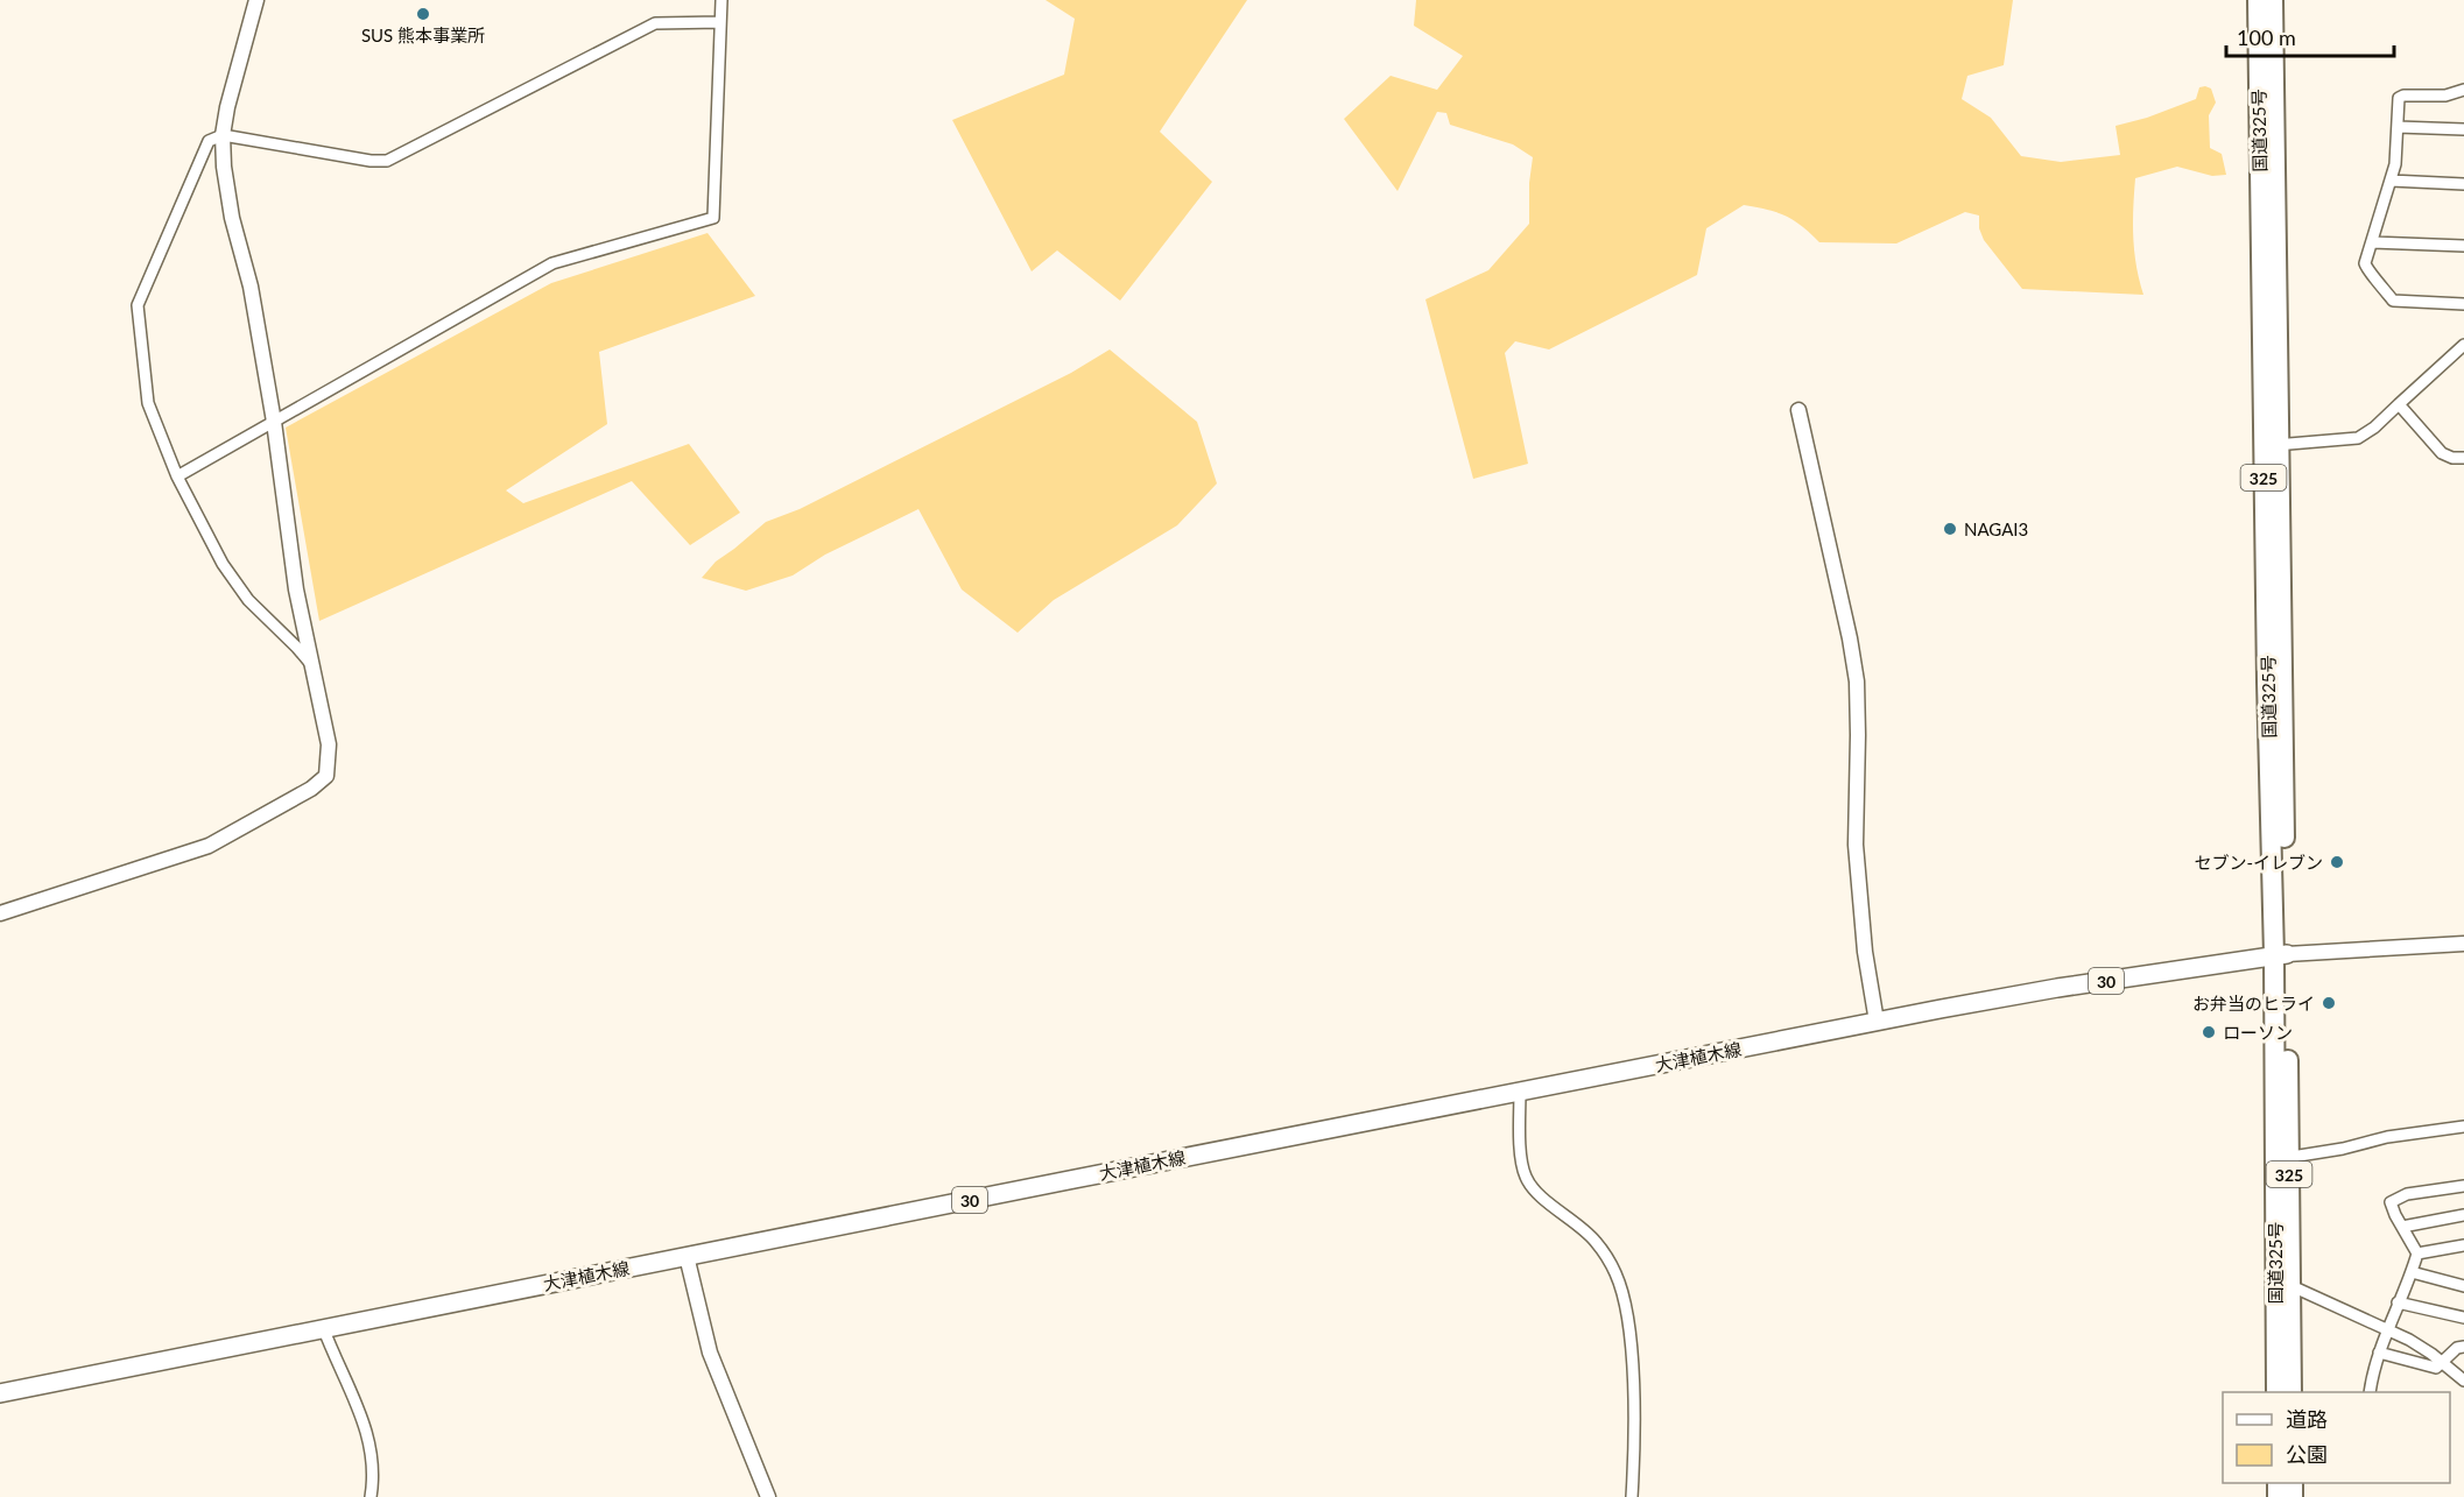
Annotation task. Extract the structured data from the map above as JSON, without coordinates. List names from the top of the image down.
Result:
{
  "streets": {
    "highway": ["国道325号", "325"],
    "main road": ["30", "大津植木線"]
  },
  "crossings": [
    ["国道325号", "大津植木線"]
  ],
  "places": [
    "SUS 熊本事業所",
    "NAGAI3",
    "セブン-イレブン",
    "お弁当のヒライ",
    "ローソン"
  ],
  "legend": ["道路", "公園"],
  "scale_bar": "100 m"
}
